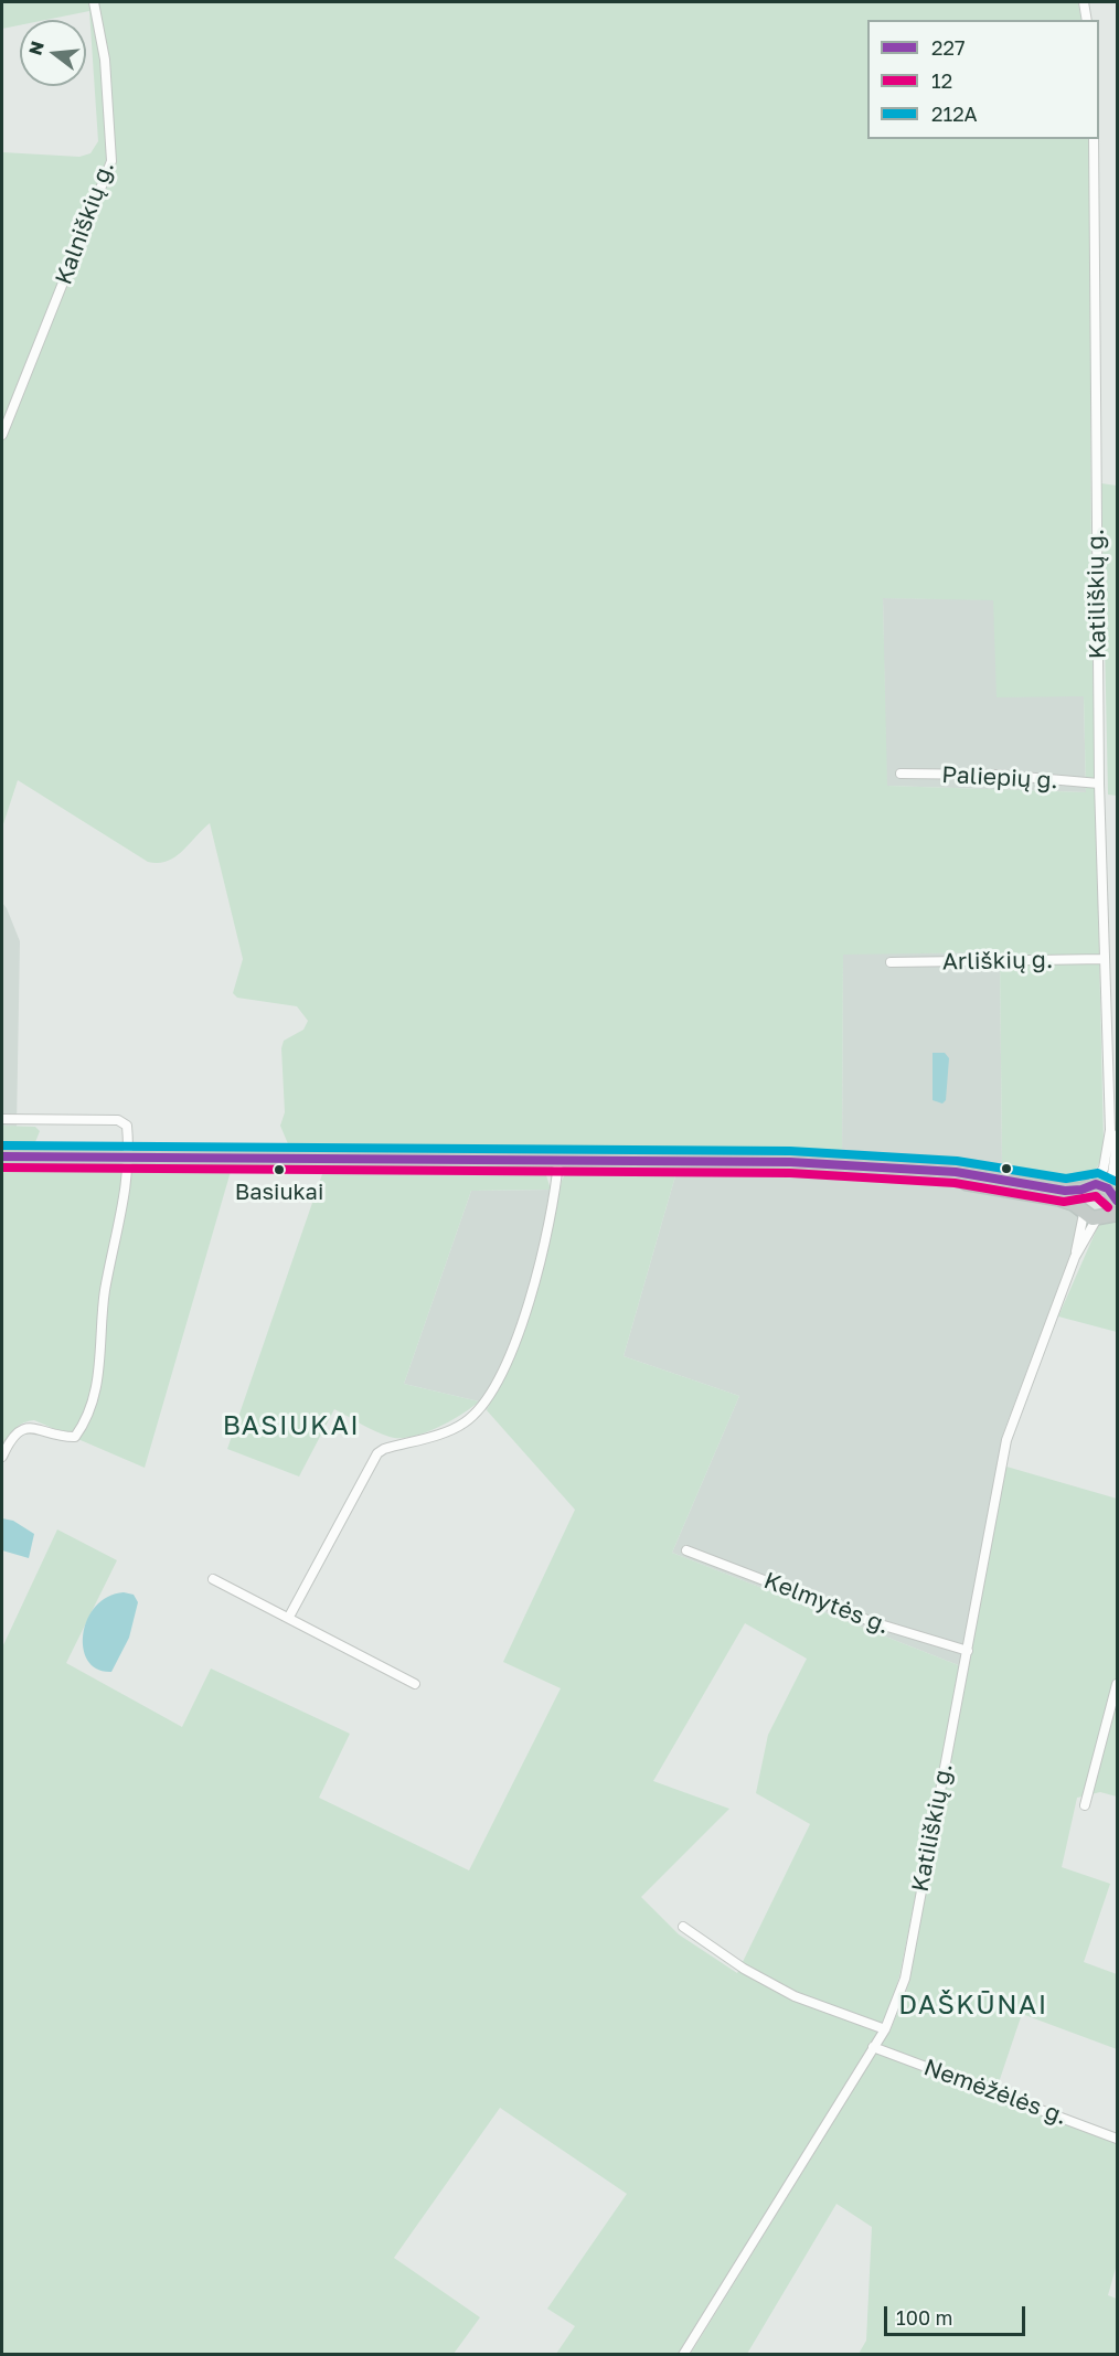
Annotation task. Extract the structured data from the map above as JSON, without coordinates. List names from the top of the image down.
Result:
{
  "streets": {
    "street": [
      "Kalniškių g.",
      "Katiliškių g.",
      "Paliepių g.",
      "Arliškių g.",
      "Kelmytės g.",
      "Nemėžėlės g."
    ]
  },
  "crossings": [
    ["Katiliškių g.", "Paliepių g."],
    ["Katiliškių g.", "Arliškių g."],
    ["Katiliškių g.", "Kelmytės g."],
    ["Katiliškių g.", "Nemėžėlės g."]
  ],
  "districts": ["BASIUKAI", "DAŠKŪNAI"],
  "places": ["Basiukai"],
  "lines": ["transit line 212A", "transit line 227", "transit line 12"],
  "legend": ["227", "12", "212A"],
  "scale_bar": "100 m",
  "north": "left"
}
